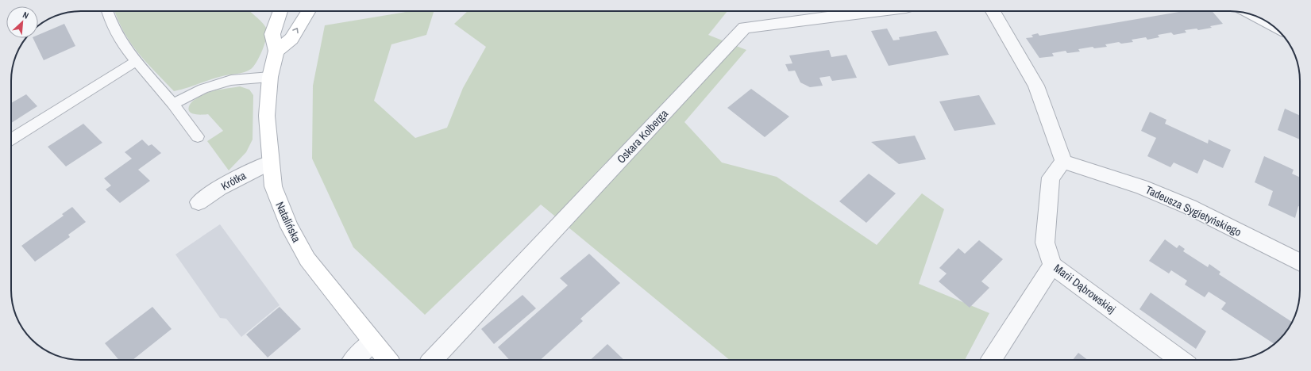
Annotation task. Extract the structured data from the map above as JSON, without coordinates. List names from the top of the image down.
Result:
{
  "streets": {
    "main road": ["Natalińska"],
    "street": [
      "Oskara Kolberga",
      "Krótka",
      "Tadeusza Sygietyńskiego",
      "Marii Dąbrowskiej"
    ]
  },
  "crossings": [
    ["Krótka", "Natalińska"],
    ["Tadeusza Sygietyńskiego", "Marii Dąbrowskiej"]
  ],
  "north": "top right"
}
